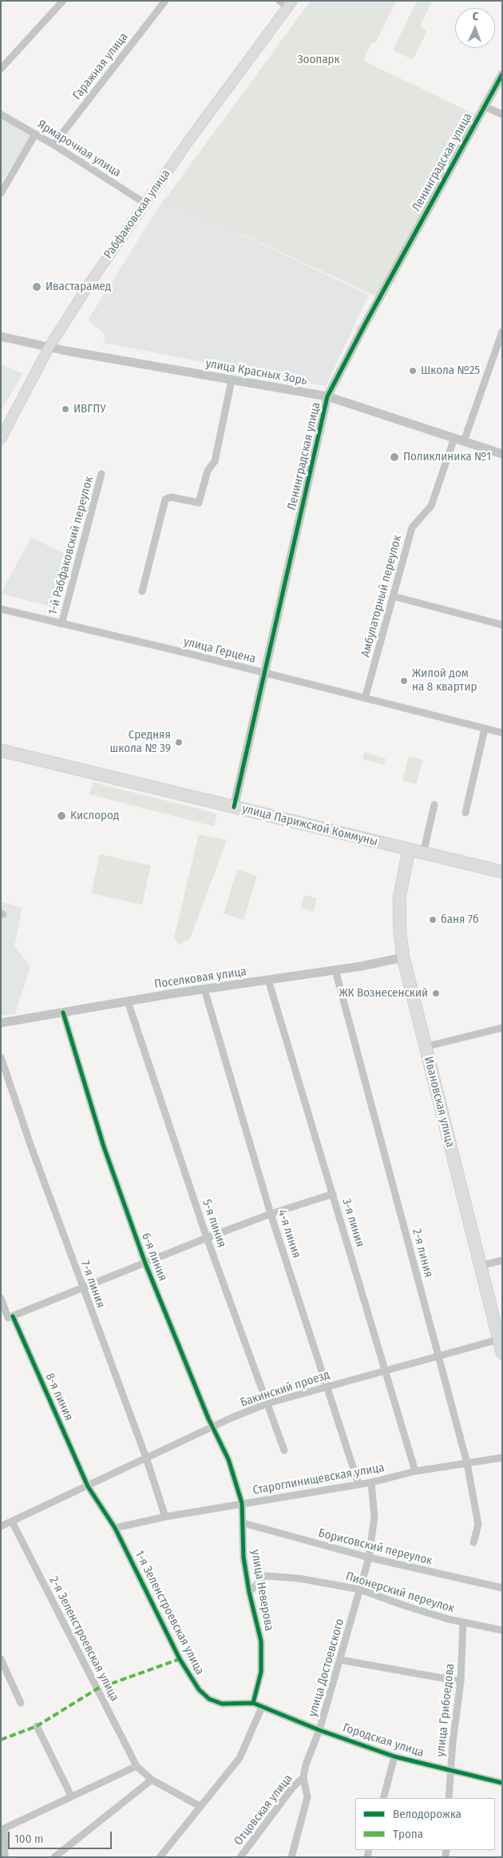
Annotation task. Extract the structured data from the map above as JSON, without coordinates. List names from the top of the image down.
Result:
{
  "streets": {
    "main road": ["Рабфаковская улица", "улица Парижской Коммуны", "Ивановская улица"],
    "street": [
      "Гаражная улица",
      "Ярмарочная улица",
      "Ленинградская улица",
      "улица Красных Зорь",
      "1-й Рабфаковский переулок",
      "Амбулаторный переулок",
      "улица Герцена",
      "Поселковая улица",
      "3-я линия",
      "5-я линия",
      "4-я линия",
      "2-я линия",
      "6-я линия",
      "7-я линия",
      "Бакинский проезд",
      "8-я линия",
      "Староглинищевская улица",
      "Борисовский переулок",
      "улица Неверова",
      "Пионерский переулок",
      "1-я Зеленстроевская улица",
      "2-я Зеленстроевская улица",
      "улица Достоевского",
      "улица Грибоедова",
      "Городская улица",
      "Отцовская улица"
    ]
  },
  "crossings": [
    ["Гаражная улица", "Ярмарочная улица"],
    ["Ярмарочная улица", "Рабфаковская улица"],
    ["Ленинградская улица", "улица Красных Зорь"],
    ["Ленинградская улица", "улица Герцена"],
    ["Ленинградская улица", "улица Парижской Коммуны"],
    ["Рабфаковская улица", "улица Красных Зорь"],
    ["улица Красных Зорь", "Амбулаторный переулок"],
    ["1-й Рабфаковский переулок", "улица Герцена"],
    ["Амбулаторный переулок", "улица Герцена"],
    ["улица Парижской Коммуны", "Ивановская улица"],
    ["Поселковая улица", "Ивановская улица"],
    ["Поселковая улица", "3-я линия"],
    ["Поселковая улица", "5-я линия"],
    ["Поселковая улица", "4-я линия"],
    ["Поселковая улица", "2-я линия"],
    ["Поселковая улица", "6-я линия"],
    ["Ивановская улица", "Бакинский проезд"],
    ["3-я линия", "Бакинский проезд"],
    ["3-я линия", "Староглинищевская улица"],
    ["5-я линия", "Бакинский проезд"],
    ["4-я линия", "Бакинский проезд"],
    ["4-я линия", "Староглинищевская улица"],
    ["2-я линия", "Бакинский проезд"],
    ["2-я линия", "Староглинищевская улица"],
    ["6-я линия", "Бакинский проезд"],
    ["6-я линия", "Староглинищевская улица"],
    ["6-я линия", "улица Неверова"],
    ["7-я линия", "Бакинский проезд"],
    ["7-я линия", "Староглинищевская улица"],
    ["Бакинский проезд", "8-я линия"],
    ["Бакинский проезд", "1-я Зеленстроевская улица"],
    ["Бакинский проезд", "2-я Зеленстроевская улица"],
    ["8-я линия", "1-я Зеленстроевская улица"],
    ["Староглинищевская улица", "улица Неверова"],
    ["Староглинищевская улица", "1-я Зеленстроевская улица"],
    ["Староглинищевская улица", "улица Достоевского"],
    ["Борисовский переулок", "улица Неверова"],
    ["Борисовский переулок", "улица Достоевского"],
    ["улица Неверова", "Пионерский переулок"],
    ["улица Неверова", "1-я Зеленстроевская улица"],
    ["Пионерский переулок", "улица Достоевского"],
    ["Пионерский переулок", "улица Грибоедова"],
    ["1-я Зеленстроевская улица", "Городская улица"],
    ["улица Достоевского", "Городская улица"],
    ["улица Достоевского", "Отцовская улица"],
    ["улица Грибоедова", "Городская улица"]
  ],
  "parks": ["Зоопарк"],
  "places": [
    "Ивастарамед",
    "Школа №25",
    "ИВГПУ",
    "Поликлиника №1",
    "Жилой дом на 8 квартир",
    "Средняя школа № 39",
    "Кислород",
    "баня 7б",
    "ЖК Вознесенский"
  ],
  "legend": ["Велодорожка", "Тропа"],
  "scale_bar": "100 m",
  "north": "top"
}
